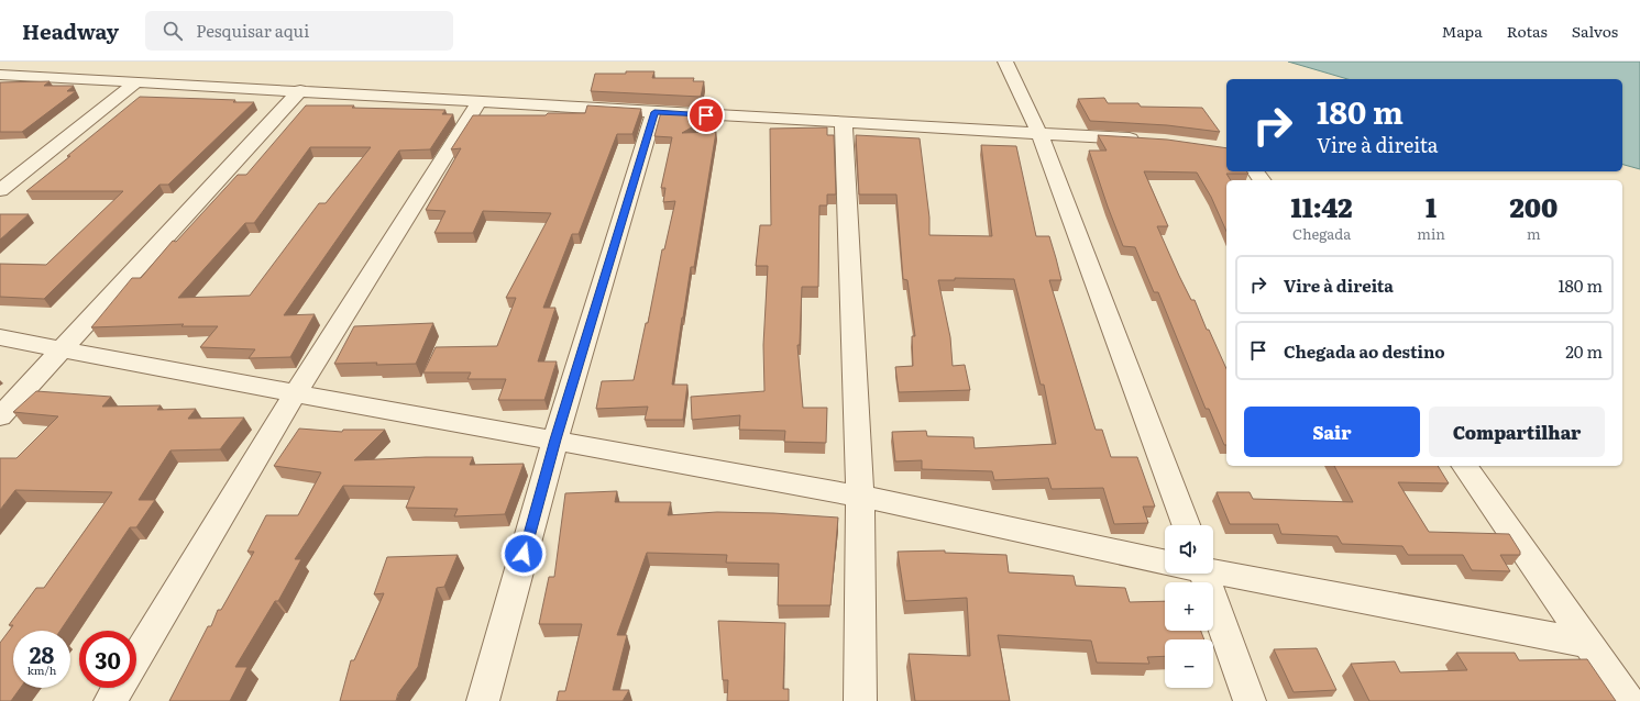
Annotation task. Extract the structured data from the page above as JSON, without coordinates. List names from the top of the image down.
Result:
{
  "page": {
    "header": "Headway",
    "search": "Pesquisar aqui",
    "nav": ["Mapa", "Rotas", "Salvos"],
    "turn": ["180 m", "Vire à direita"],
    "eta": [
      "11:42",
      "Chegada",
      "1",
      "min",
      "200",
      "m"
    ],
    "list": [
      {
        "name": "Vire à direita",
        "value": "180 m"
      },
      {
        "name": "Chegada ao destino",
        "value": "20 m"
      }
    ],
    "buttons": ["Sair", "Compartilhar"],
    "map_buttons": ["+", "−"],
    "speed": "28 km/h",
    "limit": "30"
  }
}
